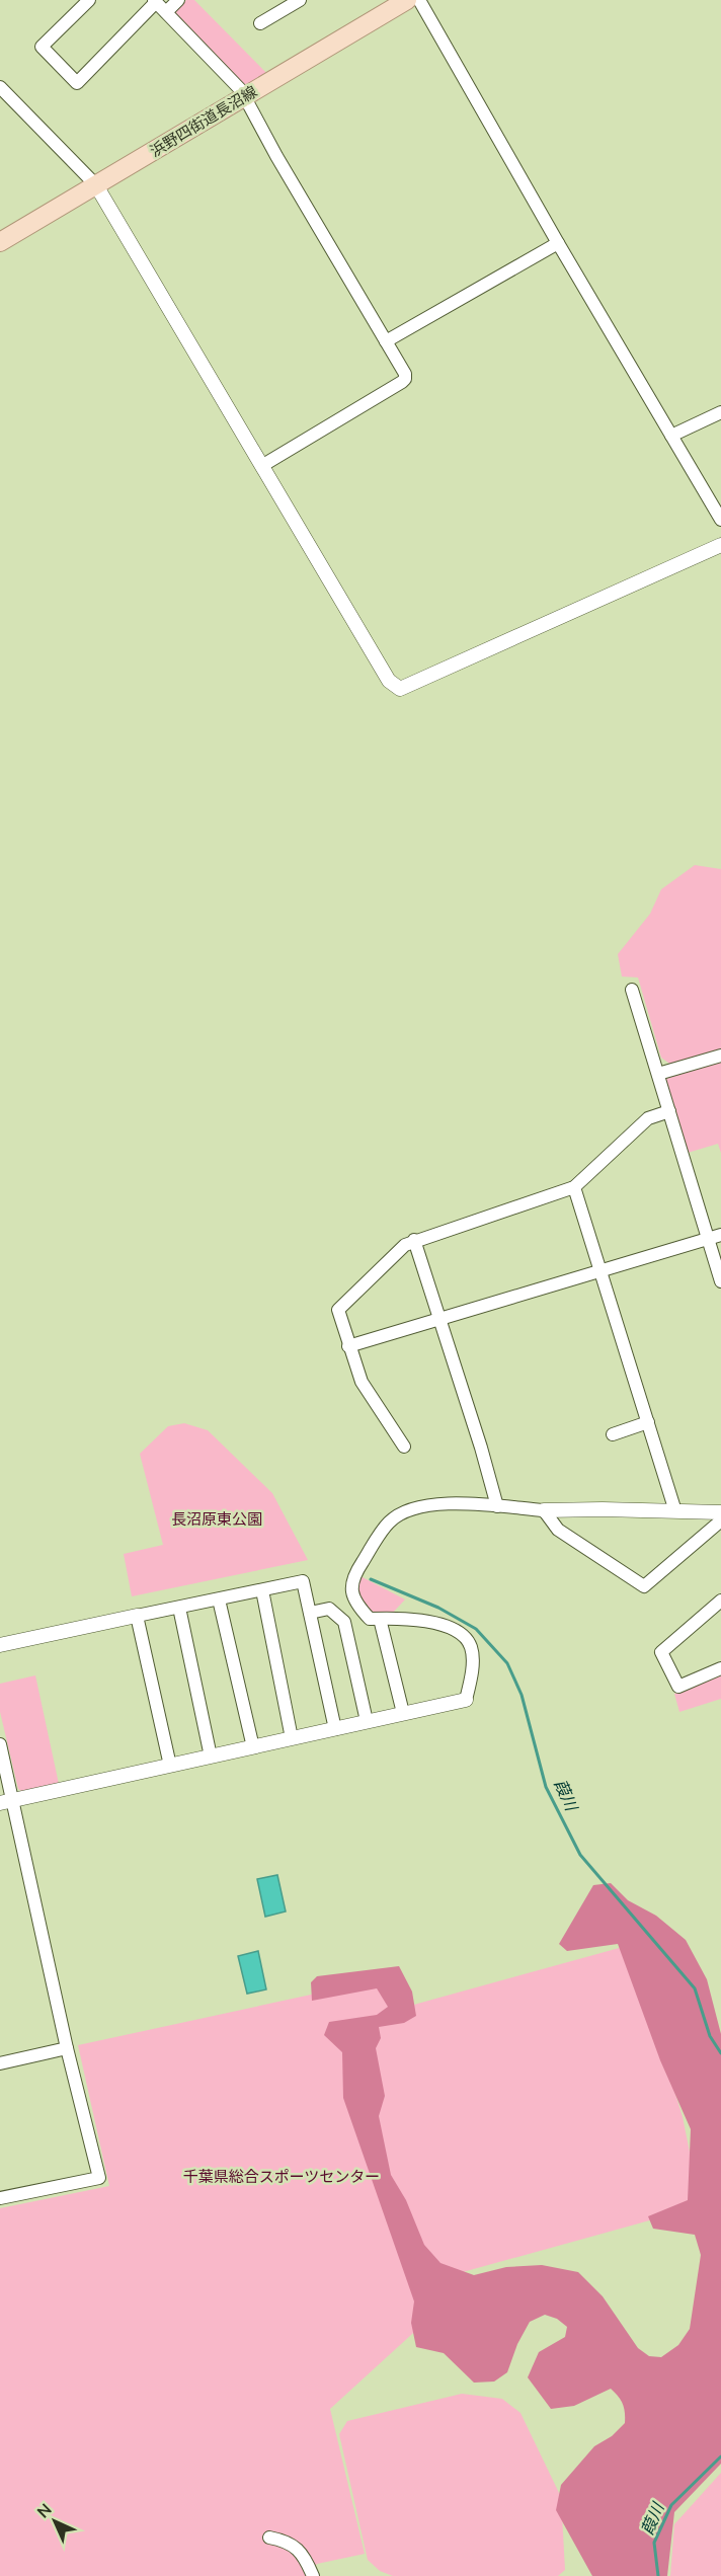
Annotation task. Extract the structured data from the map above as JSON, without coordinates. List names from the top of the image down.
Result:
{
  "streets": {
    "main road": ["浜野四街道長沼線"]
  },
  "water": ["葭川"],
  "parks": ["長沼原東公園", "千葉県総合スポーツセンター"],
  "north": "top left"
}
